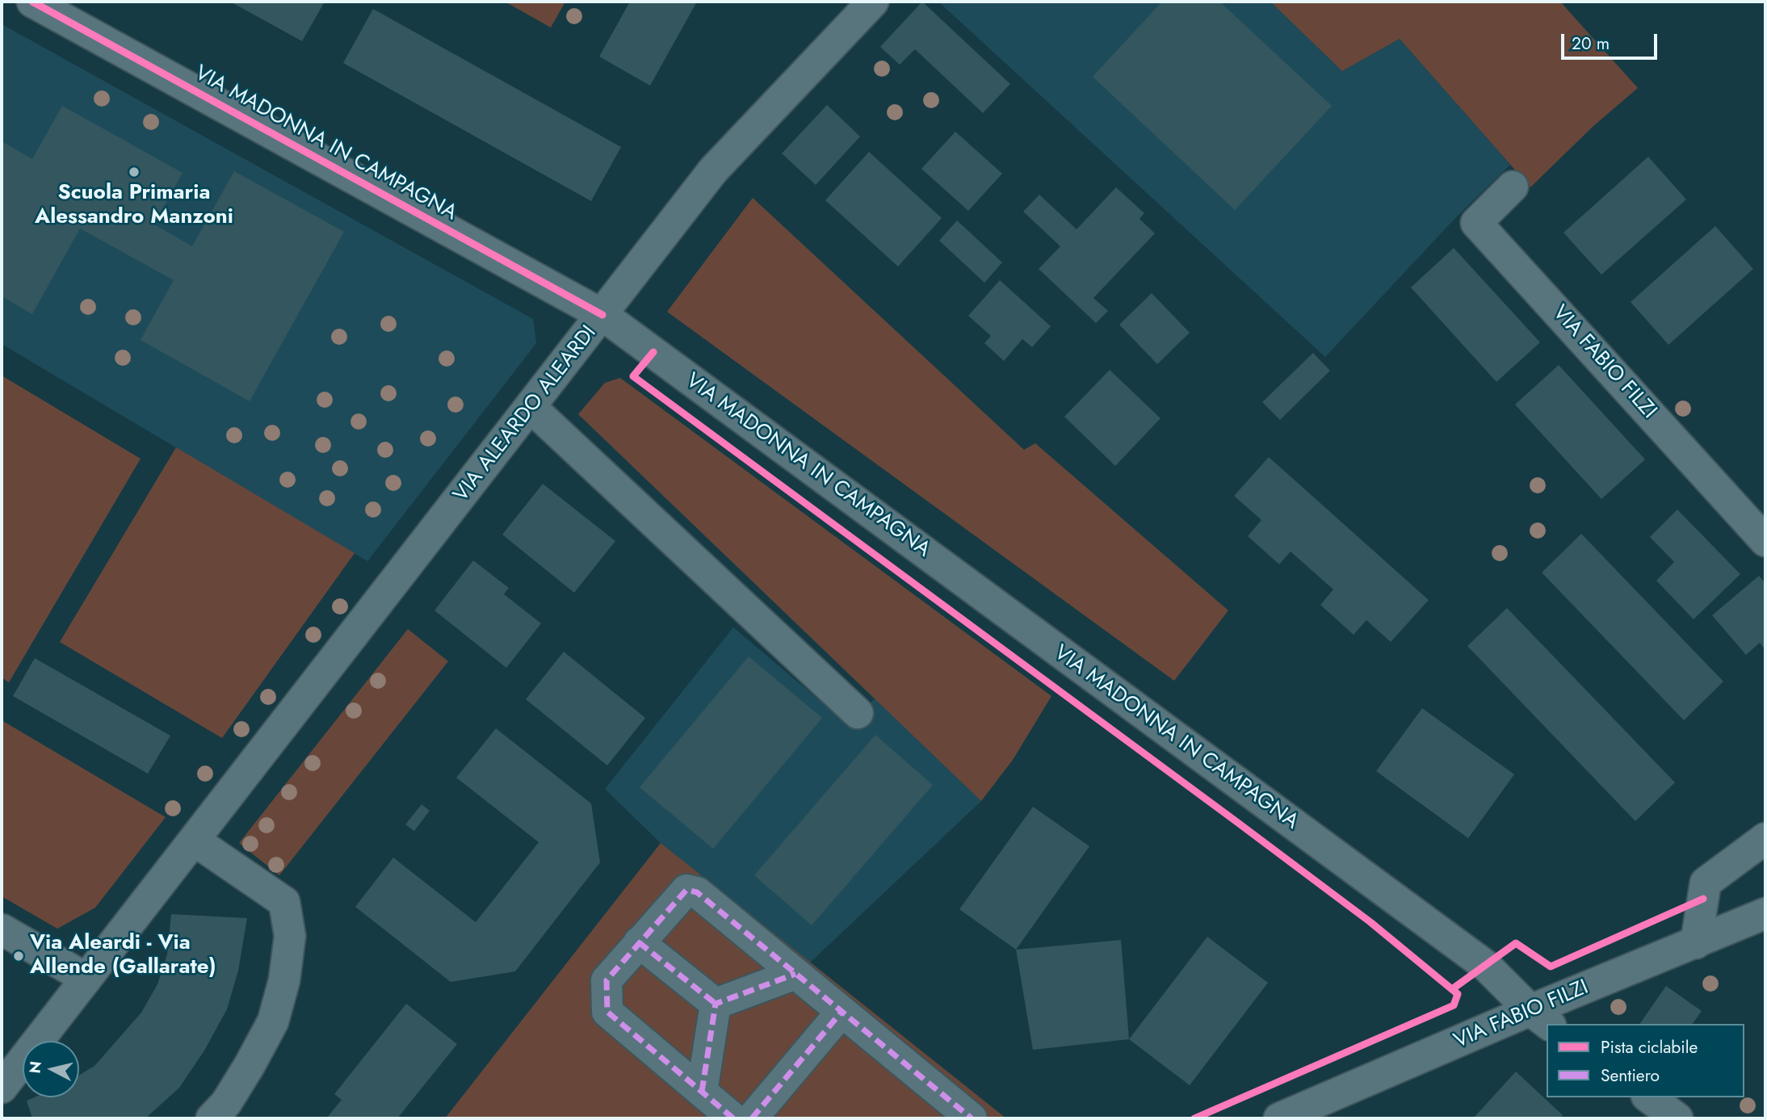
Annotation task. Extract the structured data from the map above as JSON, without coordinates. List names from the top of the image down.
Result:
{
  "streets": {
    "street": ["VIA MADONNA IN CAMPAGNA", "VIA FABIO FILZI", "VIA ALEARDO ALEARDI"]
  },
  "crossings": [
    ["VIA MADONNA IN CAMPAGNA", "VIA FABIO FILZI"],
    ["VIA MADONNA IN CAMPAGNA", "VIA ALEARDO ALEARDI"]
  ],
  "places": ["Scuola Primaria Alessandro Manzoni", "Via Aleardi - Via Allende (Gallarate)"],
  "legend": ["Pista ciclabile", "Sentiero"],
  "scale_bar": "20 m",
  "north": "left"
}
